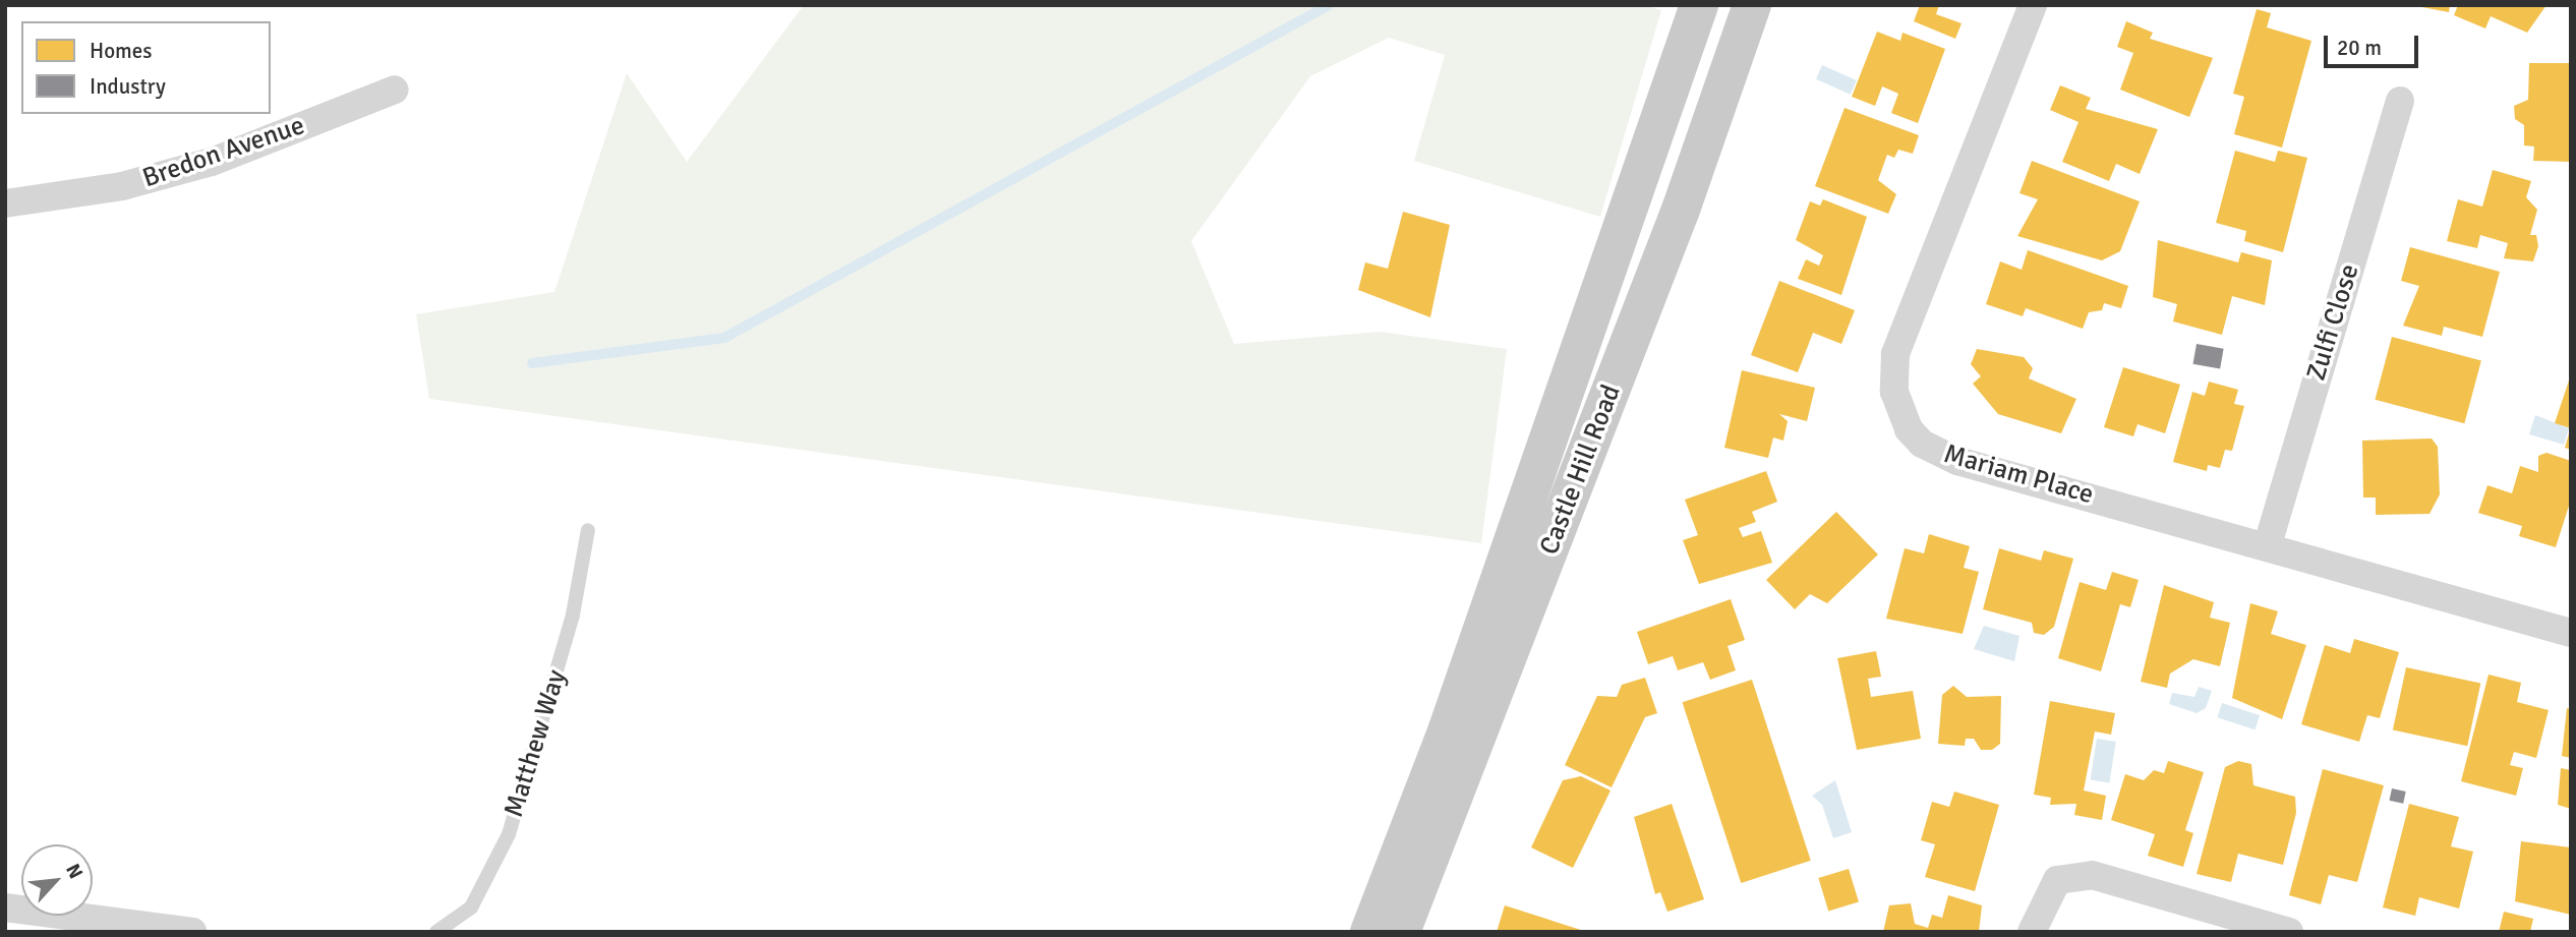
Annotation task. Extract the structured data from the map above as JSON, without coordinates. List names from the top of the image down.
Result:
{
  "streets": {
    "main road": ["Castle Hill Road"],
    "street": ["Bredon Avenue", "Zulfi Close", "Mariam Place"],
    "lane": ["Matthew Way"]
  },
  "crossings": [
    ["Zulfi Close", "Mariam Place"]
  ],
  "legend": ["Homes", "Industry"],
  "scale_bar": "20 m",
  "north": "top right"
}
